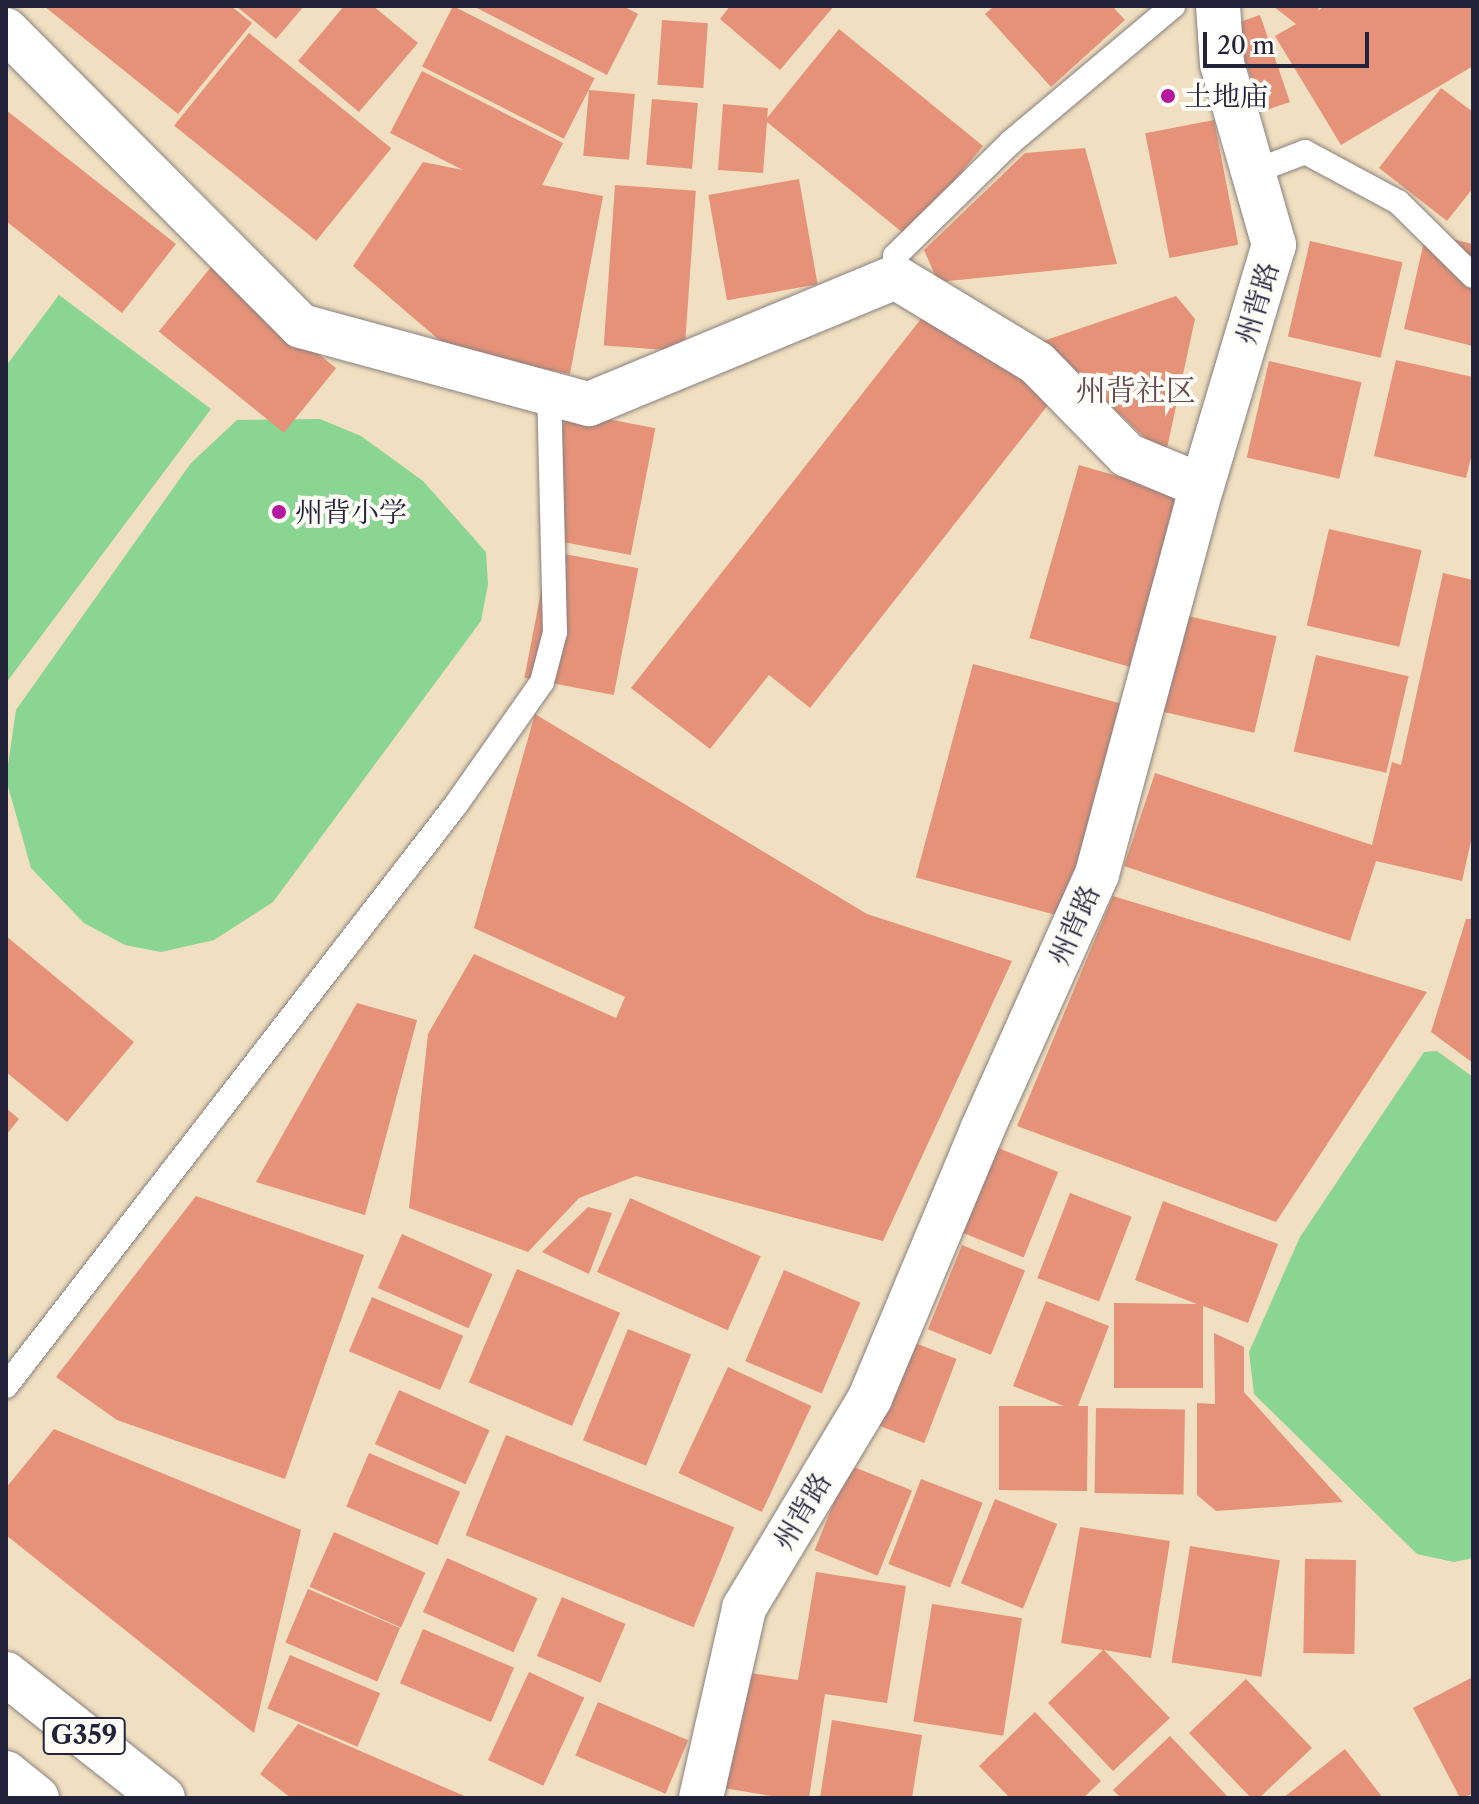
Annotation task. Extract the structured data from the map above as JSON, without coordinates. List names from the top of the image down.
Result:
{
  "streets": {
    "main road": ["州背路", "G359"]
  },
  "districts": ["州背社区"],
  "places": ["土地庙", "州背小学"],
  "scale_bar": "20 m"
}
